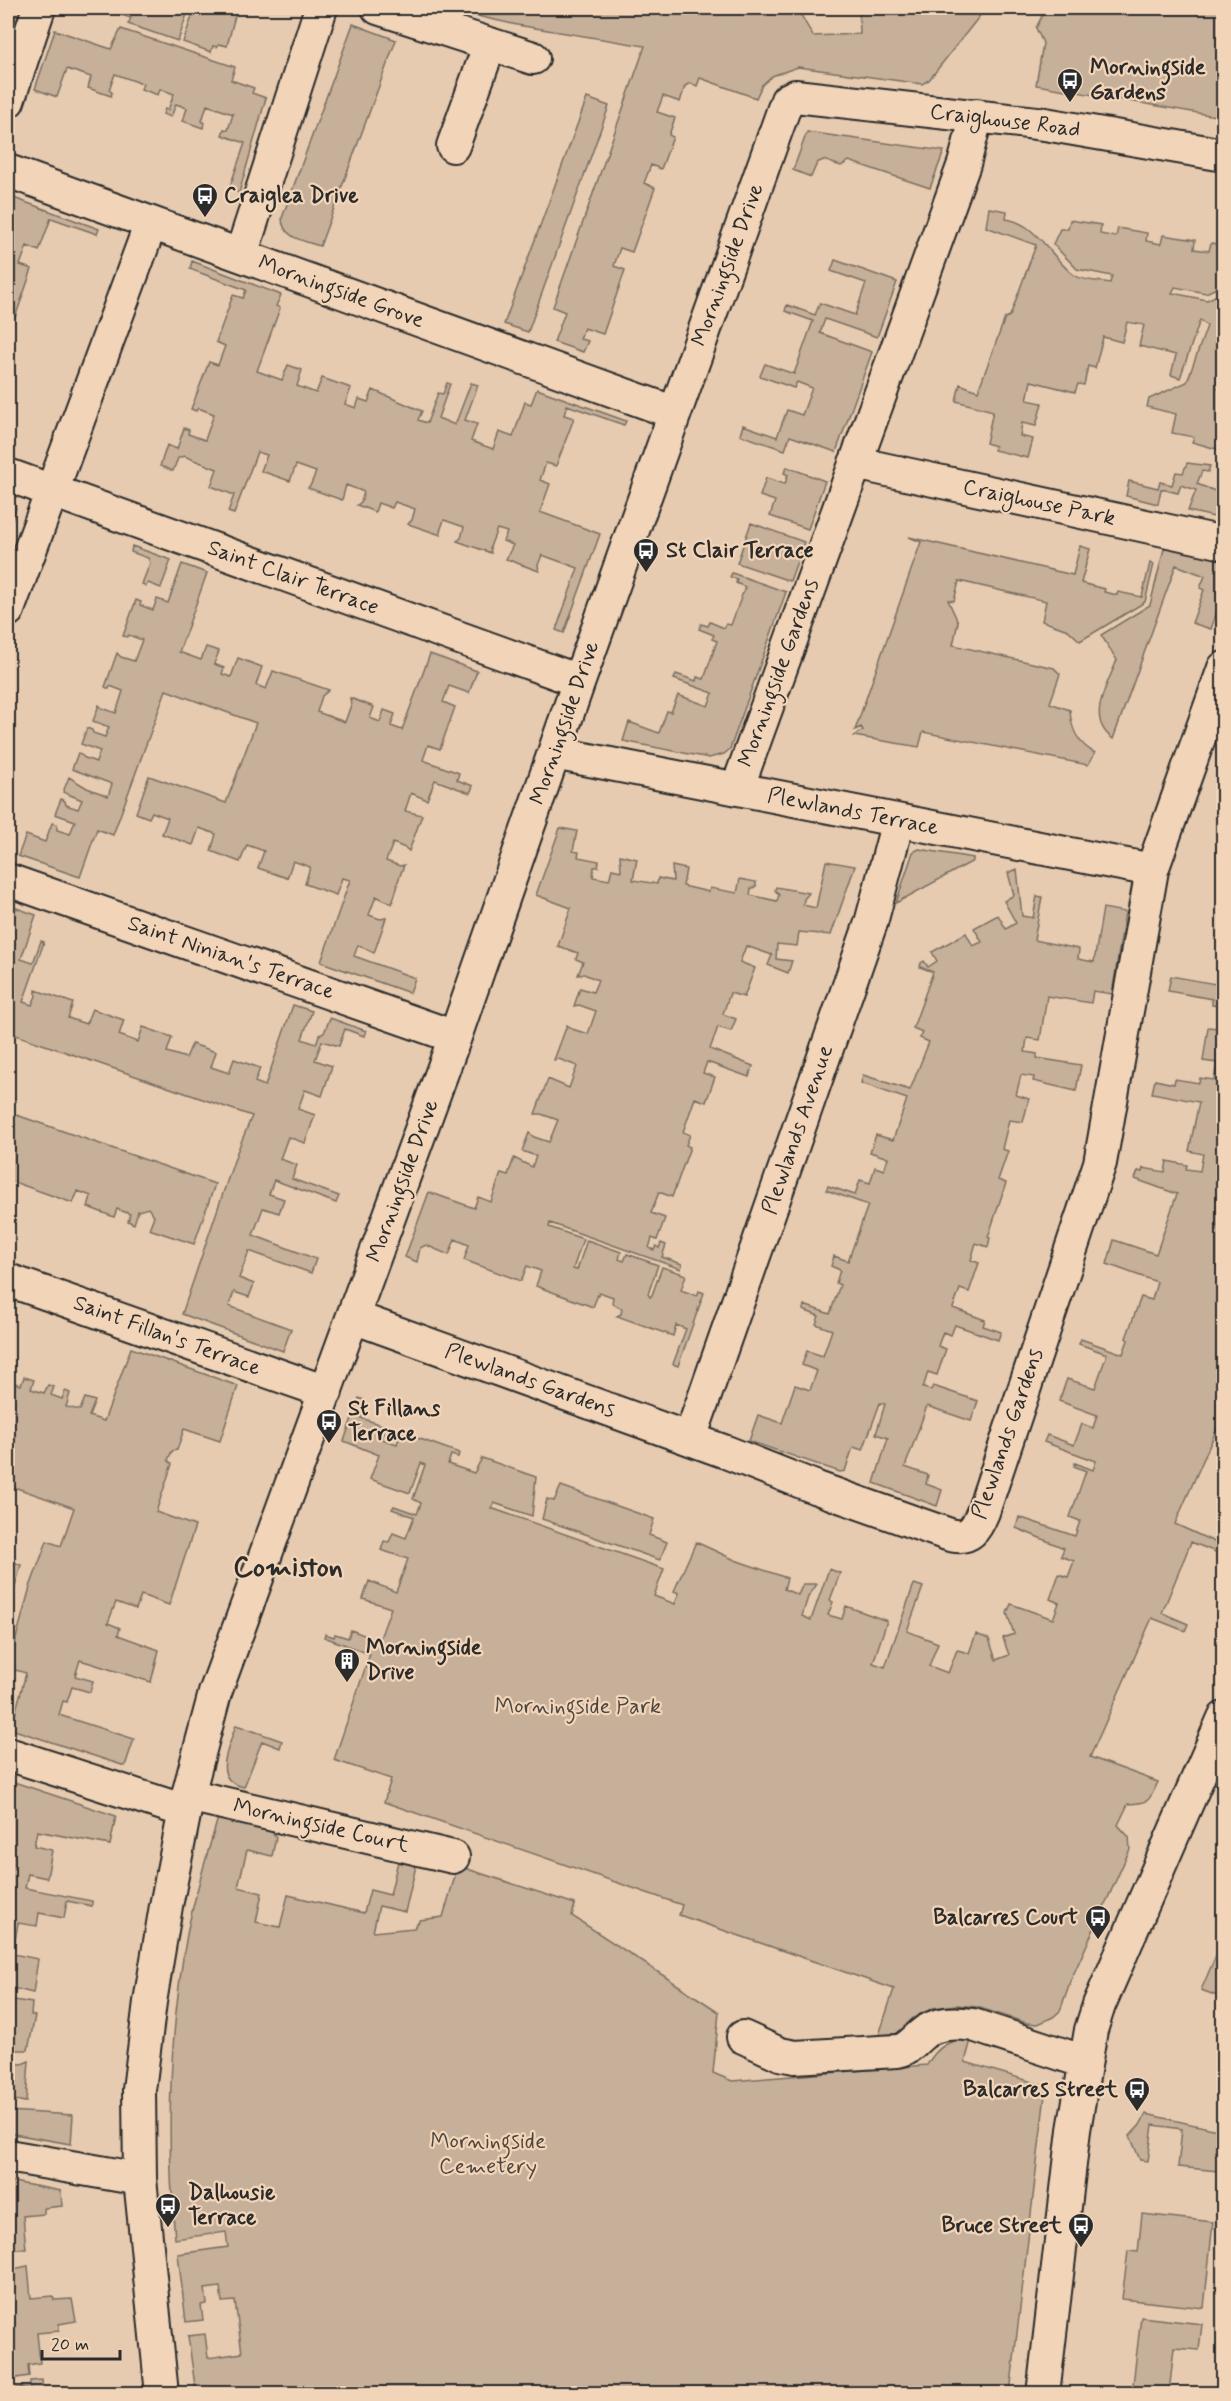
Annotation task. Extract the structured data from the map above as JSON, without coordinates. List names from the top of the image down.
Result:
{
  "streets": {
    "street": [
      "Craighouse Road",
      "Morningside Drive",
      "Morningside Grove",
      "Craighouse Park",
      "Saint Clair Terrace",
      "Morningside Gardens",
      "Plewlands Terrace",
      "Saint Ninian's Terrace",
      "Plewlands Avenue",
      "Saint Fillan's Terrace",
      "Plewlands Gardens",
      "Morningside Court"
    ]
  },
  "crossings": [
    ["Craighouse Road", "Morningside Drive"],
    ["Craighouse Road", "Morningside Gardens"],
    ["Morningside Drive", "Morningside Grove"],
    ["Morningside Drive", "Saint Clair Terrace"],
    ["Morningside Drive", "Plewlands Terrace"],
    ["Morningside Drive", "Saint Ninian's Terrace"],
    ["Morningside Drive", "Saint Fillan's Terrace"],
    ["Morningside Drive", "Plewlands Gardens"],
    ["Morningside Drive", "Morningside Court"],
    ["Craighouse Park", "Morningside Gardens"],
    ["Morningside Gardens", "Plewlands Terrace"],
    ["Plewlands Terrace", "Plewlands Avenue"],
    ["Plewlands Terrace", "Plewlands Gardens"],
    ["Plewlands Avenue", "Plewlands Gardens"]
  ],
  "districts": ["Comiston"],
  "parks": ["Morningside Park", "Morningside Cemetery"],
  "places": {
    "bus stop": [
      "Morningside Gardens",
      "Craiglea Drive",
      "St Clair Terrace",
      "St Fillans Terrace",
      "Balcarres Court",
      "Balcarres Street",
      "Dalhousie Terrace",
      "Bruce Street"
    ],
    "building": ["Morningside Drive"]
  },
  "scale_bar": "20 m"
}
